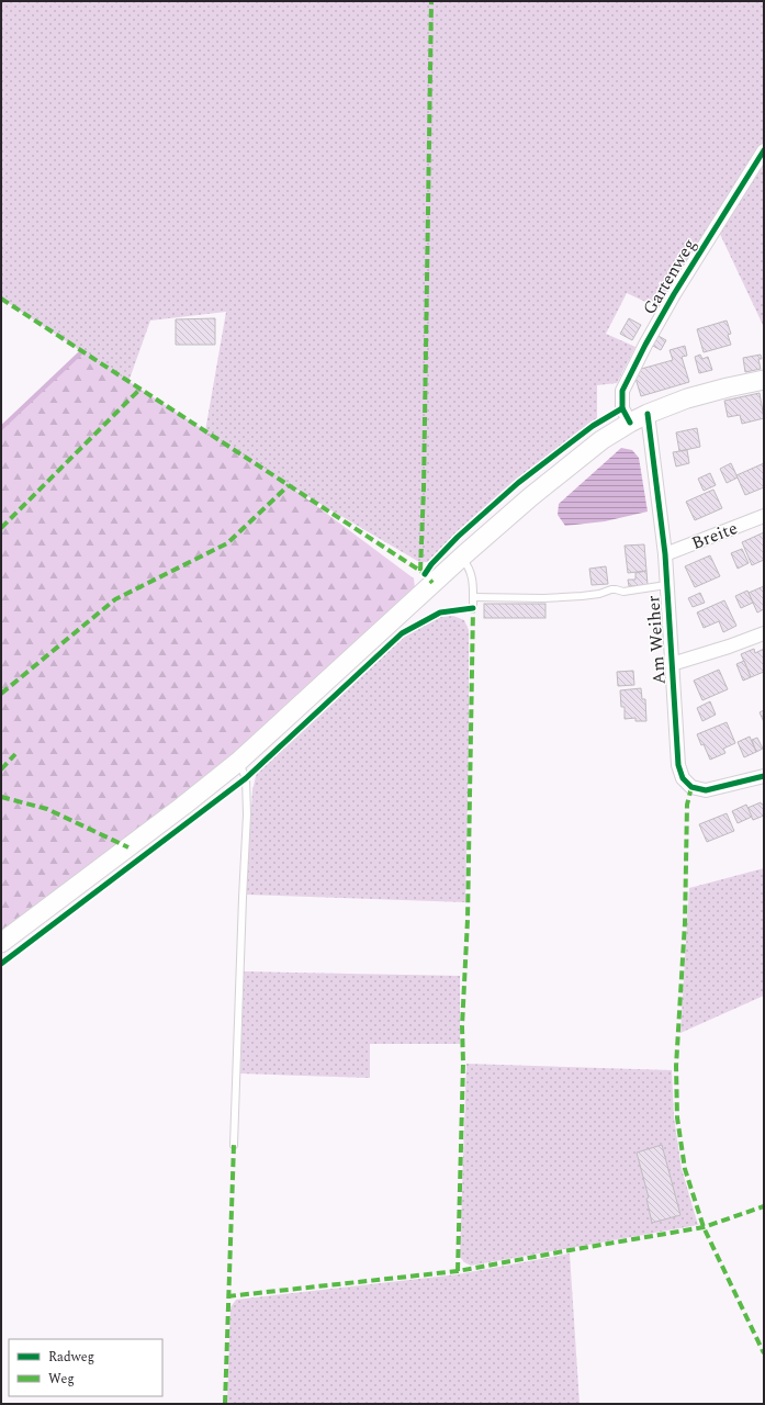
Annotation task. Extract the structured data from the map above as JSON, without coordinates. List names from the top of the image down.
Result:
{
  "streets": {
    "street": ["Gartenweg", "Breite", "Am Weiher"]
  },
  "crossings": [
    ["Breite", "Am Weiher"]
  ],
  "legend": ["Radweg", "Weg"]
}
